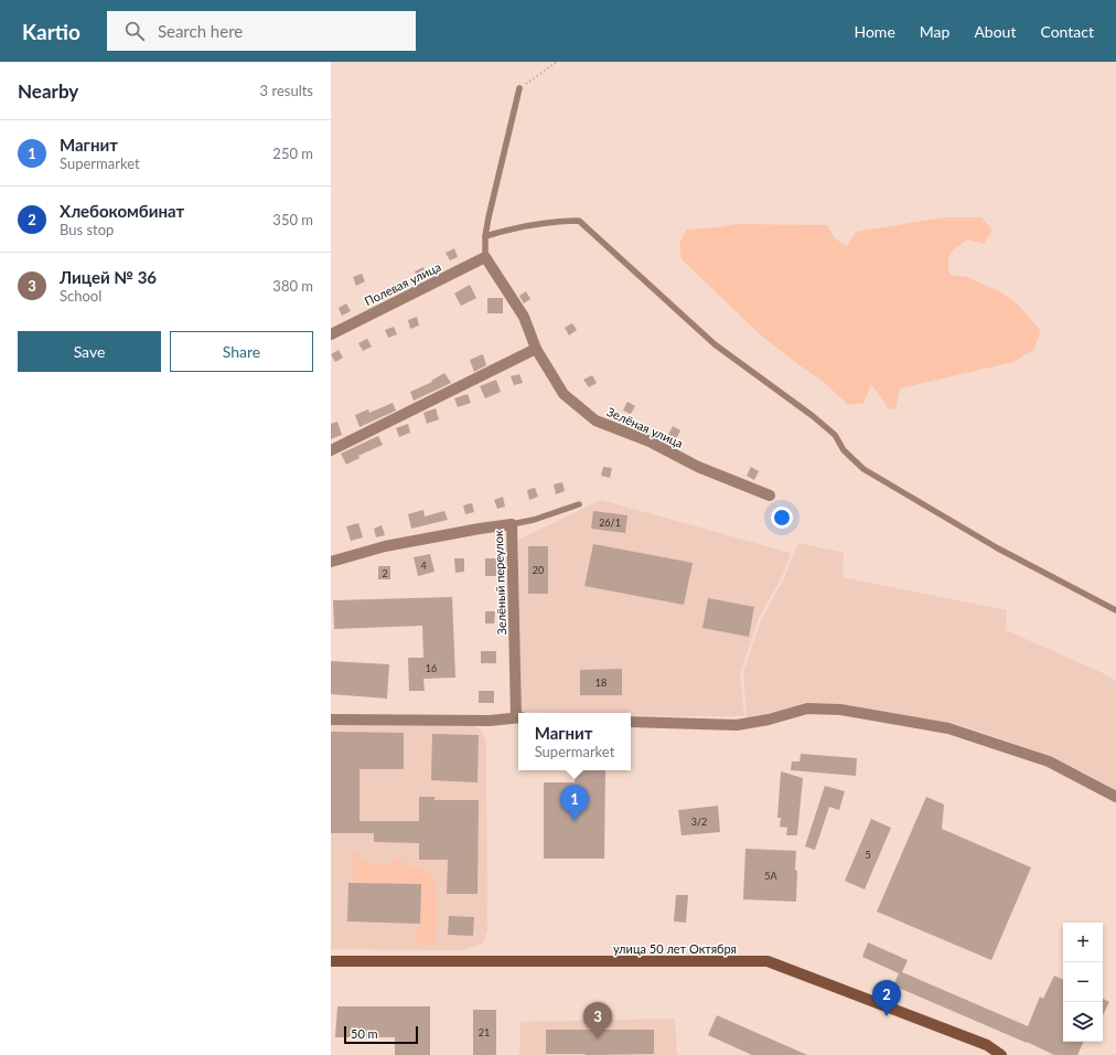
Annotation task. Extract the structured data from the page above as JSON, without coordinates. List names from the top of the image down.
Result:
{
  "streets": {
    "street": [
      "Полевая улица",
      "Зелёная улица",
      "Зелёный переулок",
      "улица 50 лет Октября"
    ]
  },
  "crossings": [
    ["Полевая улица", "Зелёная улица"]
  ],
  "house_numbers": [
    "26/1",
    "4",
    "20",
    "2",
    "16",
    "18",
    "3/2",
    "5",
    "5А",
    "21"
  ],
  "scale_bar": "50 m",
  "page": {
    "header": "Kartio",
    "search": "Search here",
    "nav": [
      "Home",
      "Map",
      "About",
      "Contact"
    ],
    "heading": ["Nearby", "3 results"],
    "list": [
      {
        "mark": "1",
        "name": "Магнит",
        "note": "Supermarket",
        "value": "250 m"
      },
      {
        "mark": "2",
        "name": "Хлебокомбинат",
        "note": "Bus stop",
        "value": "350 m"
      },
      {
        "mark": "3",
        "name": "Лицей № 36",
        "note": "School",
        "value": "380 m"
      }
    ],
    "buttons": ["Save", "Share"],
    "popup": ["Магнит", "Supermarket"],
    "pins": ["1", "2", "3"],
    "map_buttons": ["+", "−"],
    "scale": "50 m"
  }
}
